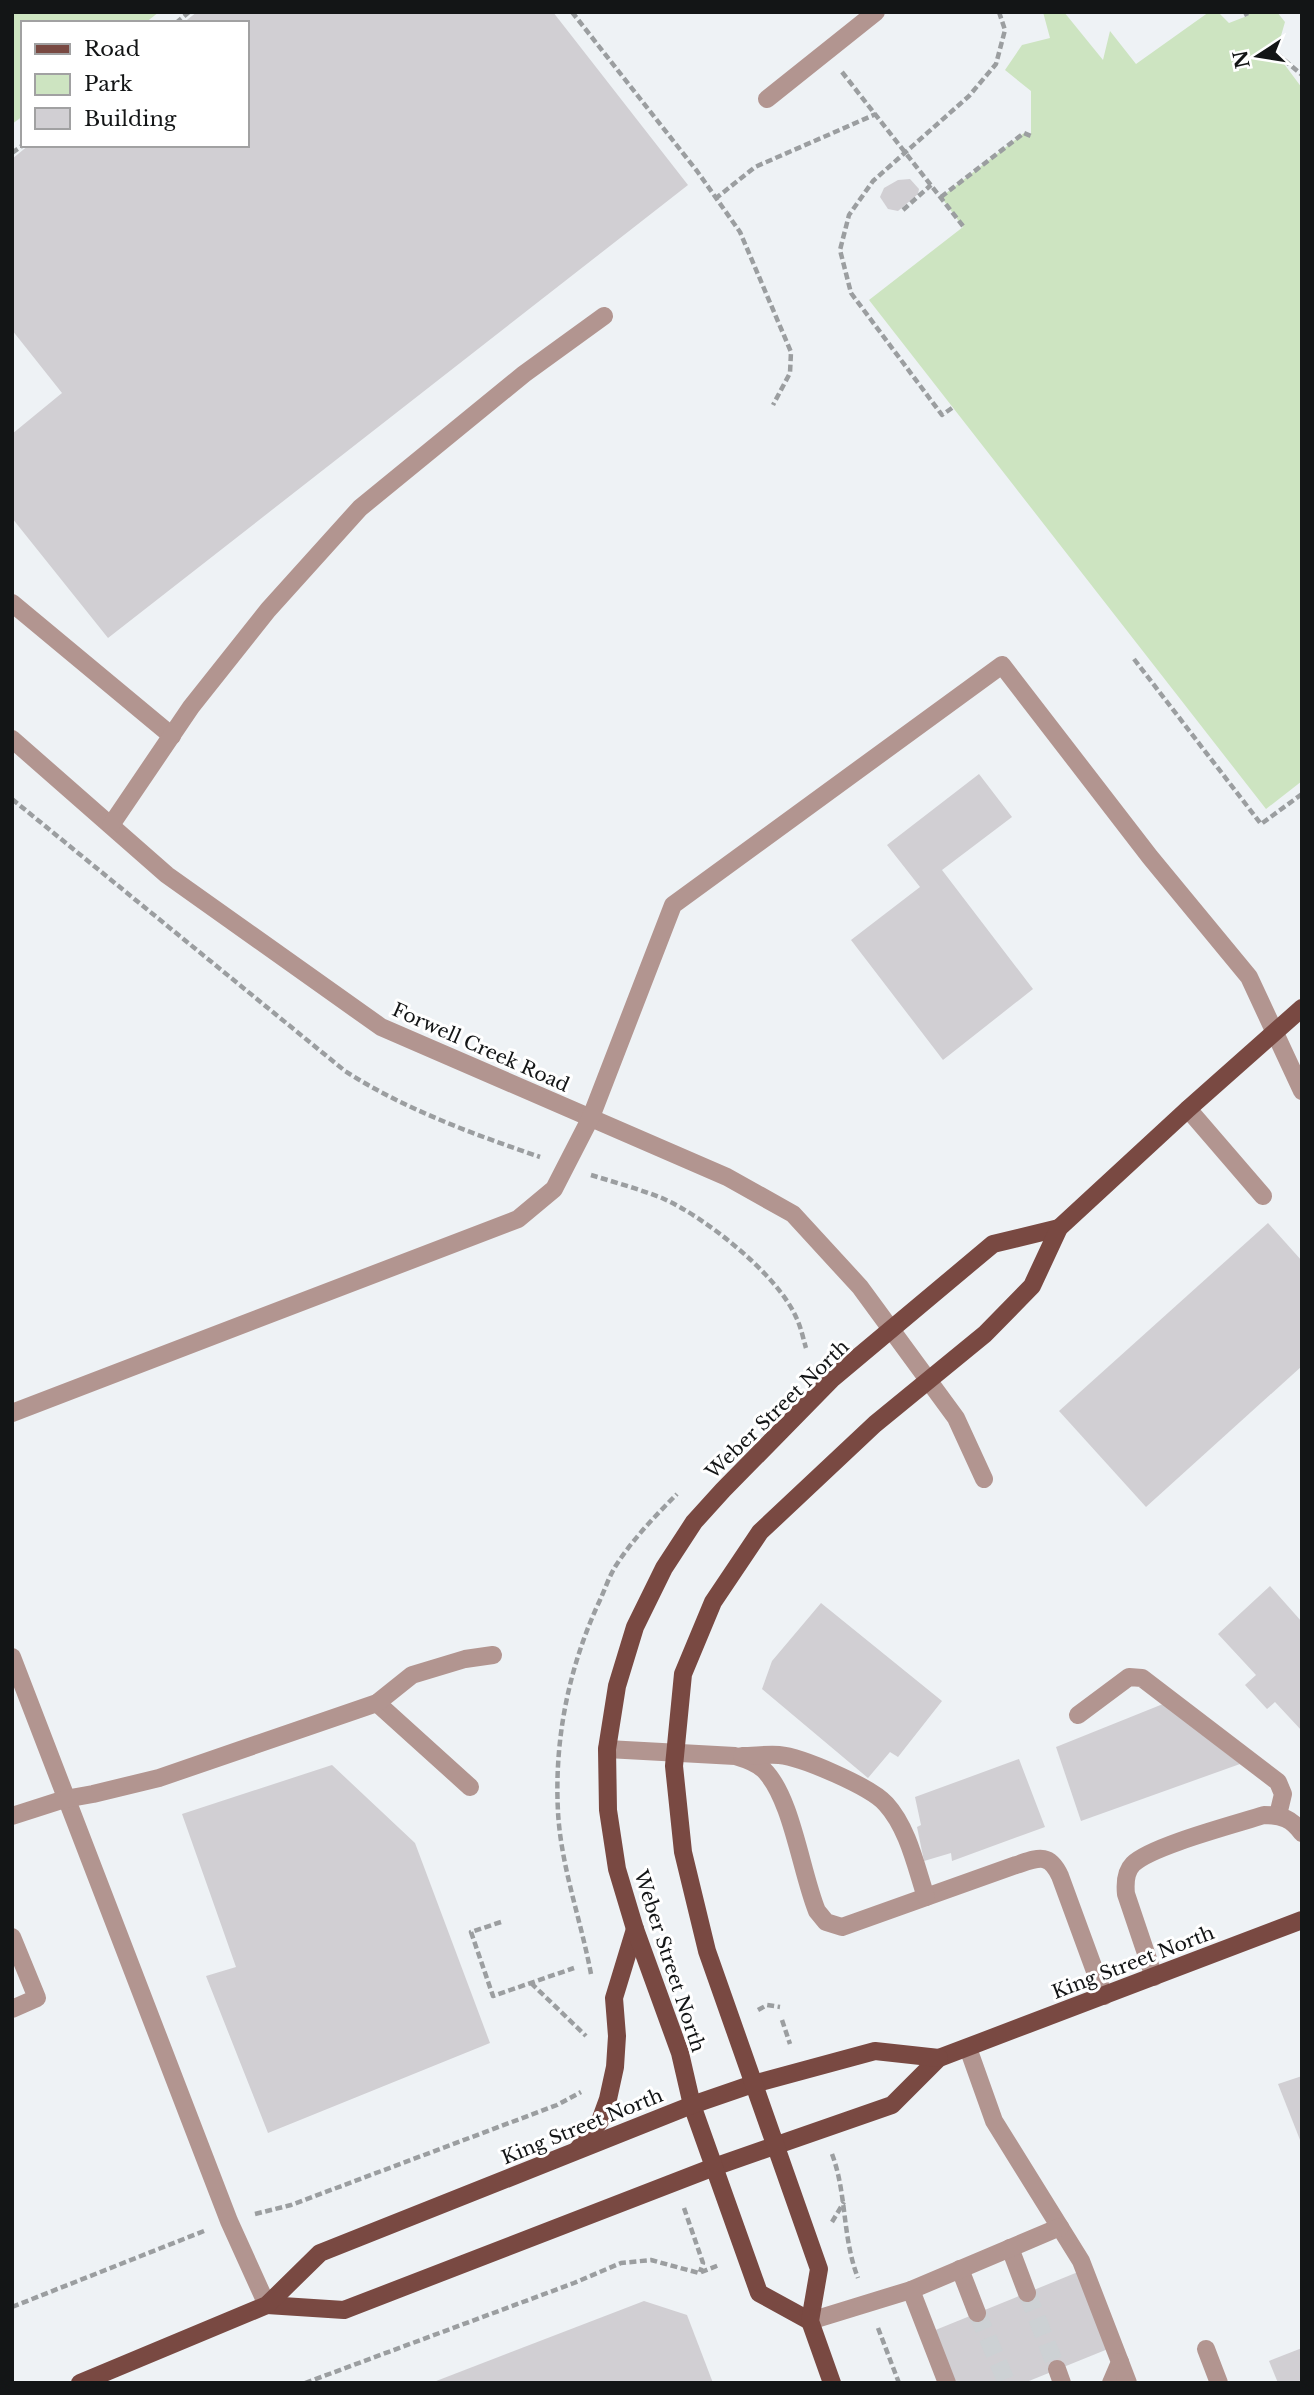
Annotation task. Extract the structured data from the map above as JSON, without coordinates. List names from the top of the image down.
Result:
{
  "streets": {
    "main road": ["Weber Street North", "King Street North"],
    "street": ["Forwell Creek Road"]
  },
  "crossings": [
    ["Forwell Creek Road", "Weber Street North"],
    ["Weber Street North", "King Street North"]
  ],
  "legend": ["Road", "Park", "Building"],
  "north": "left"
}
